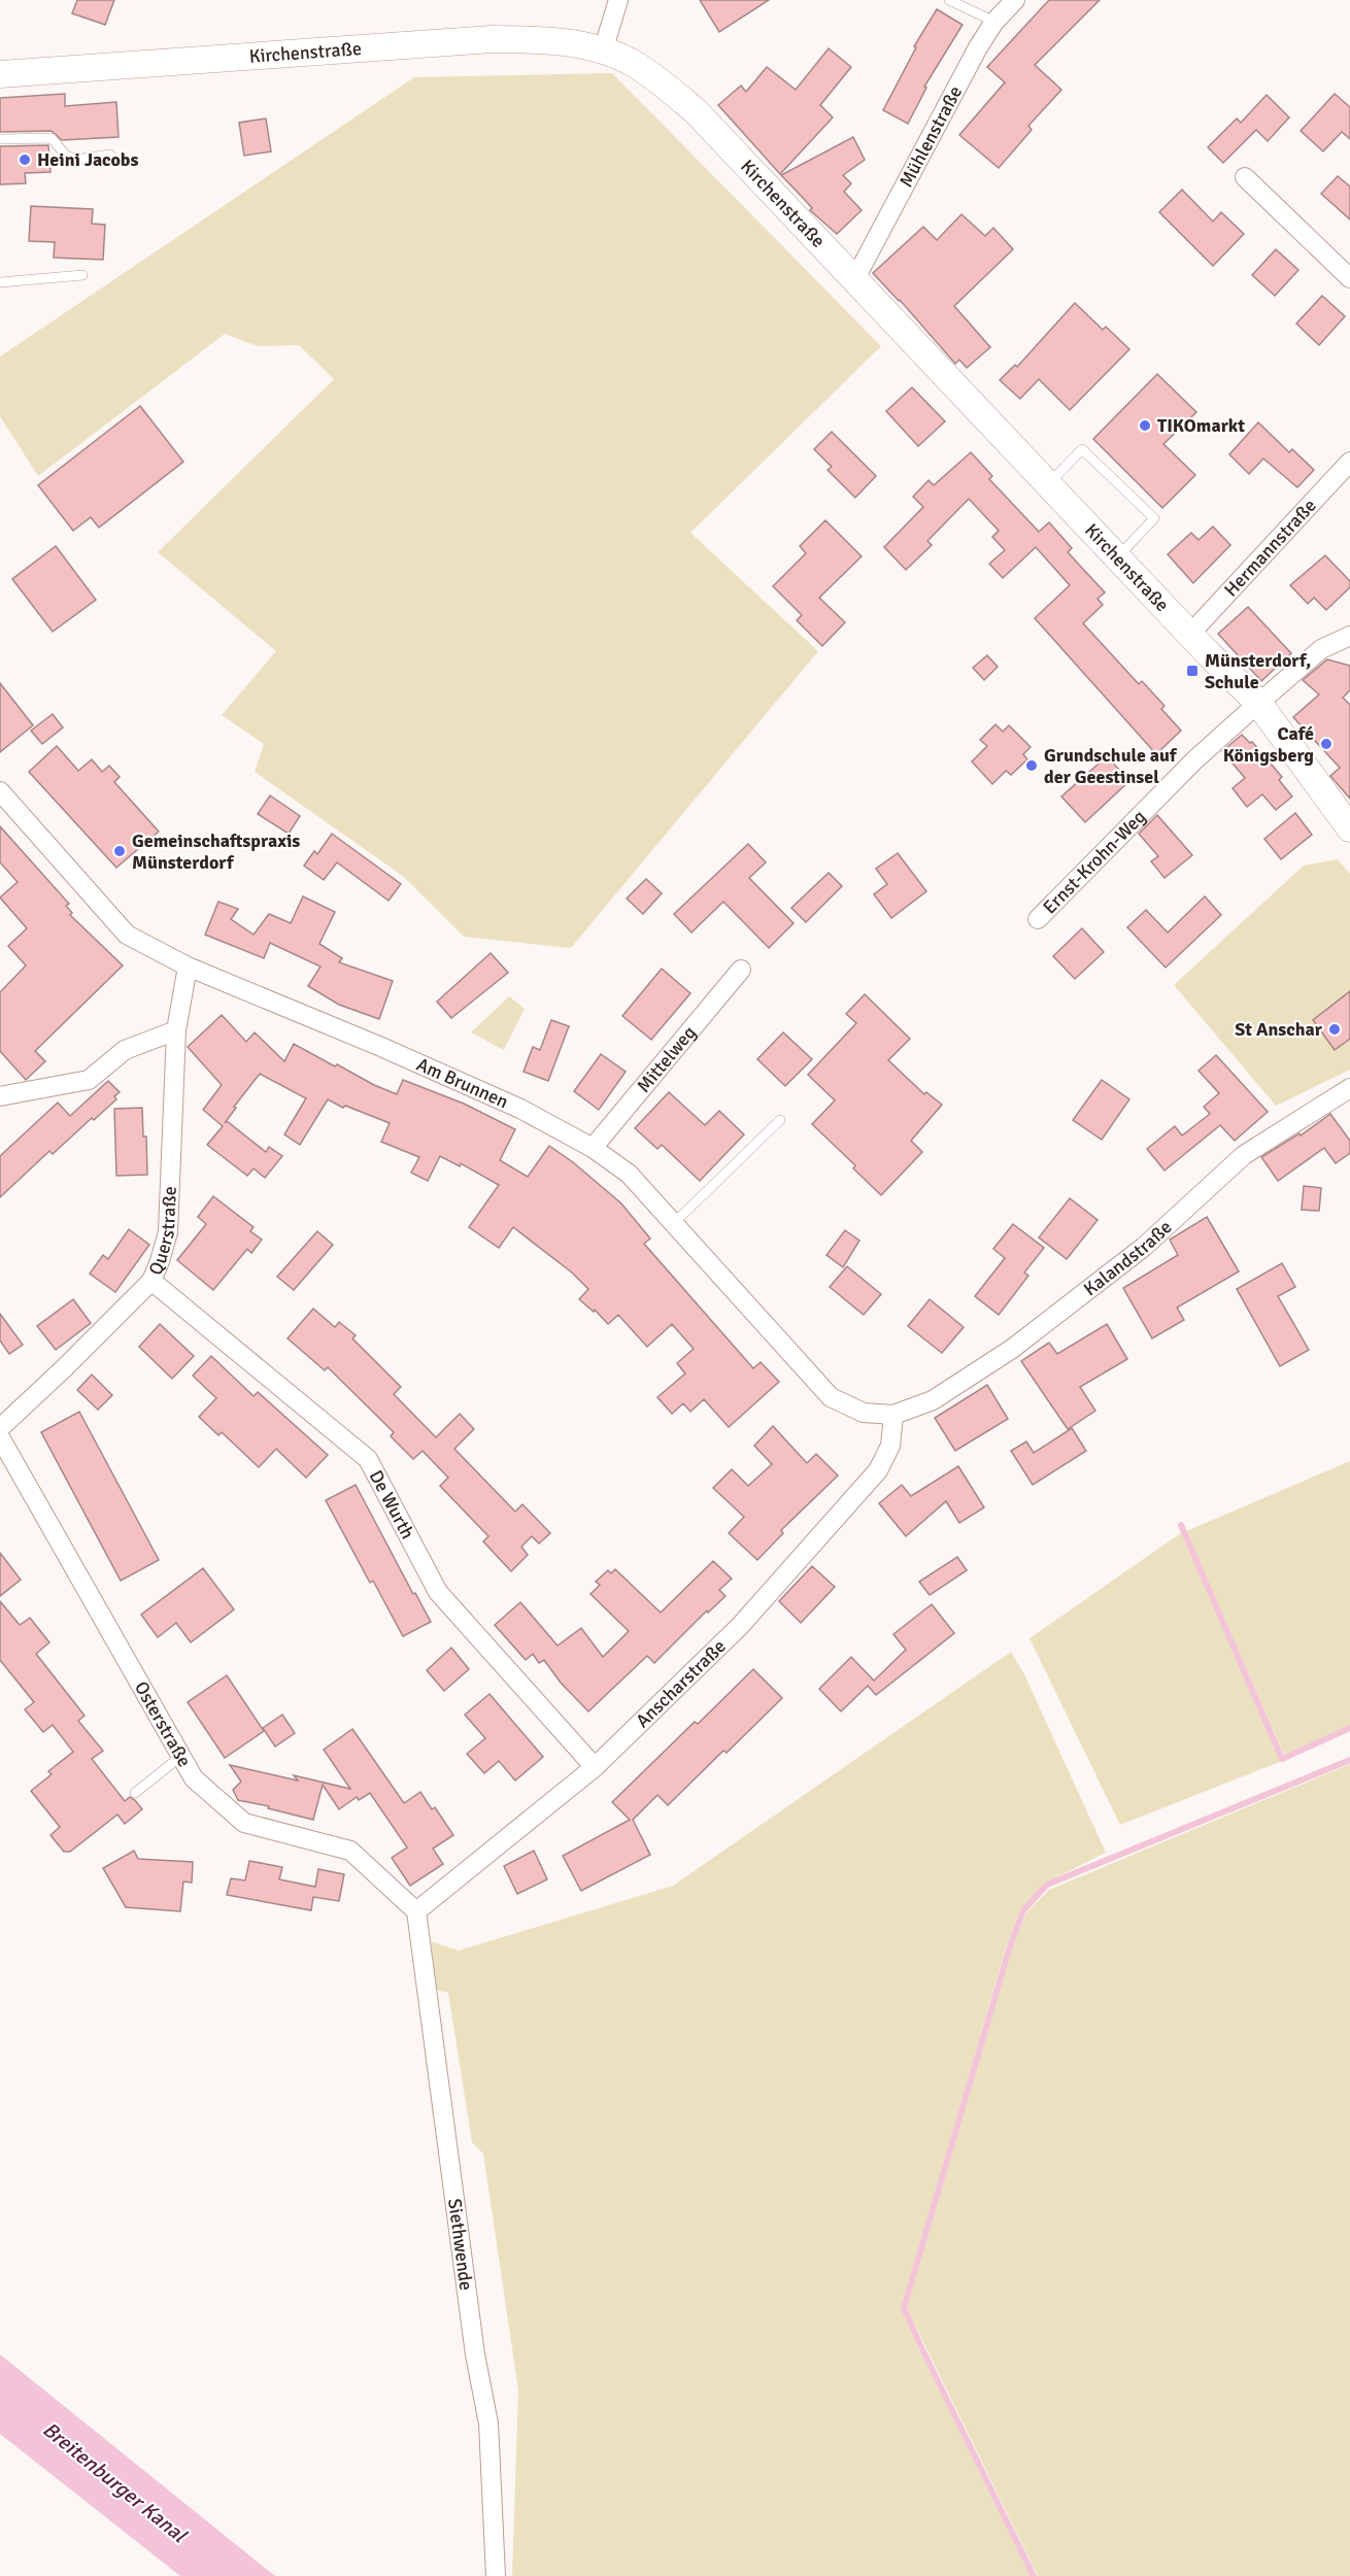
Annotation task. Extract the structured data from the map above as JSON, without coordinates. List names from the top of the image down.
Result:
{
  "streets": {
    "street": [
      "Kirchenstraße",
      "Mühlenstraße",
      "Hermannstraße",
      "Ernst-Krohn-Weg",
      "Mittelweg",
      "Am Brunnen",
      "Querstraße",
      "Kalandstraße",
      "De Wurth",
      "Anscharstraße",
      "Osterstraße",
      "Siethwende"
    ]
  },
  "crossings": [
    ["Kirchenstraße", "Mühlenstraße"],
    ["Kirchenstraße", "Hermannstraße"],
    ["Kirchenstraße", "Ernst-Krohn-Weg"],
    ["Mittelweg", "Am Brunnen"],
    ["Am Brunnen", "Querstraße"],
    ["Am Brunnen", "Kalandstraße"],
    ["Am Brunnen", "Anscharstraße"],
    ["Querstraße", "De Wurth"],
    ["Kalandstraße", "Anscharstraße"],
    ["De Wurth", "Anscharstraße"],
    ["Anscharstraße", "Osterstraße"],
    ["Anscharstraße", "Siethwende"],
    ["Osterstraße", "Siethwende"]
  ],
  "water": ["Breitenburger Kanal"],
  "places": {
    "other": [
      "Heini Jacobs",
      "TIKOmarkt",
      "Café Königsberg",
      "Grundschule auf der Geestinsel",
      "Gemeinschaftspraxis Münsterdorf",
      "St Anschar"
    ],
    "transit": ["Münsterdorf, Schule"]
  }
}
